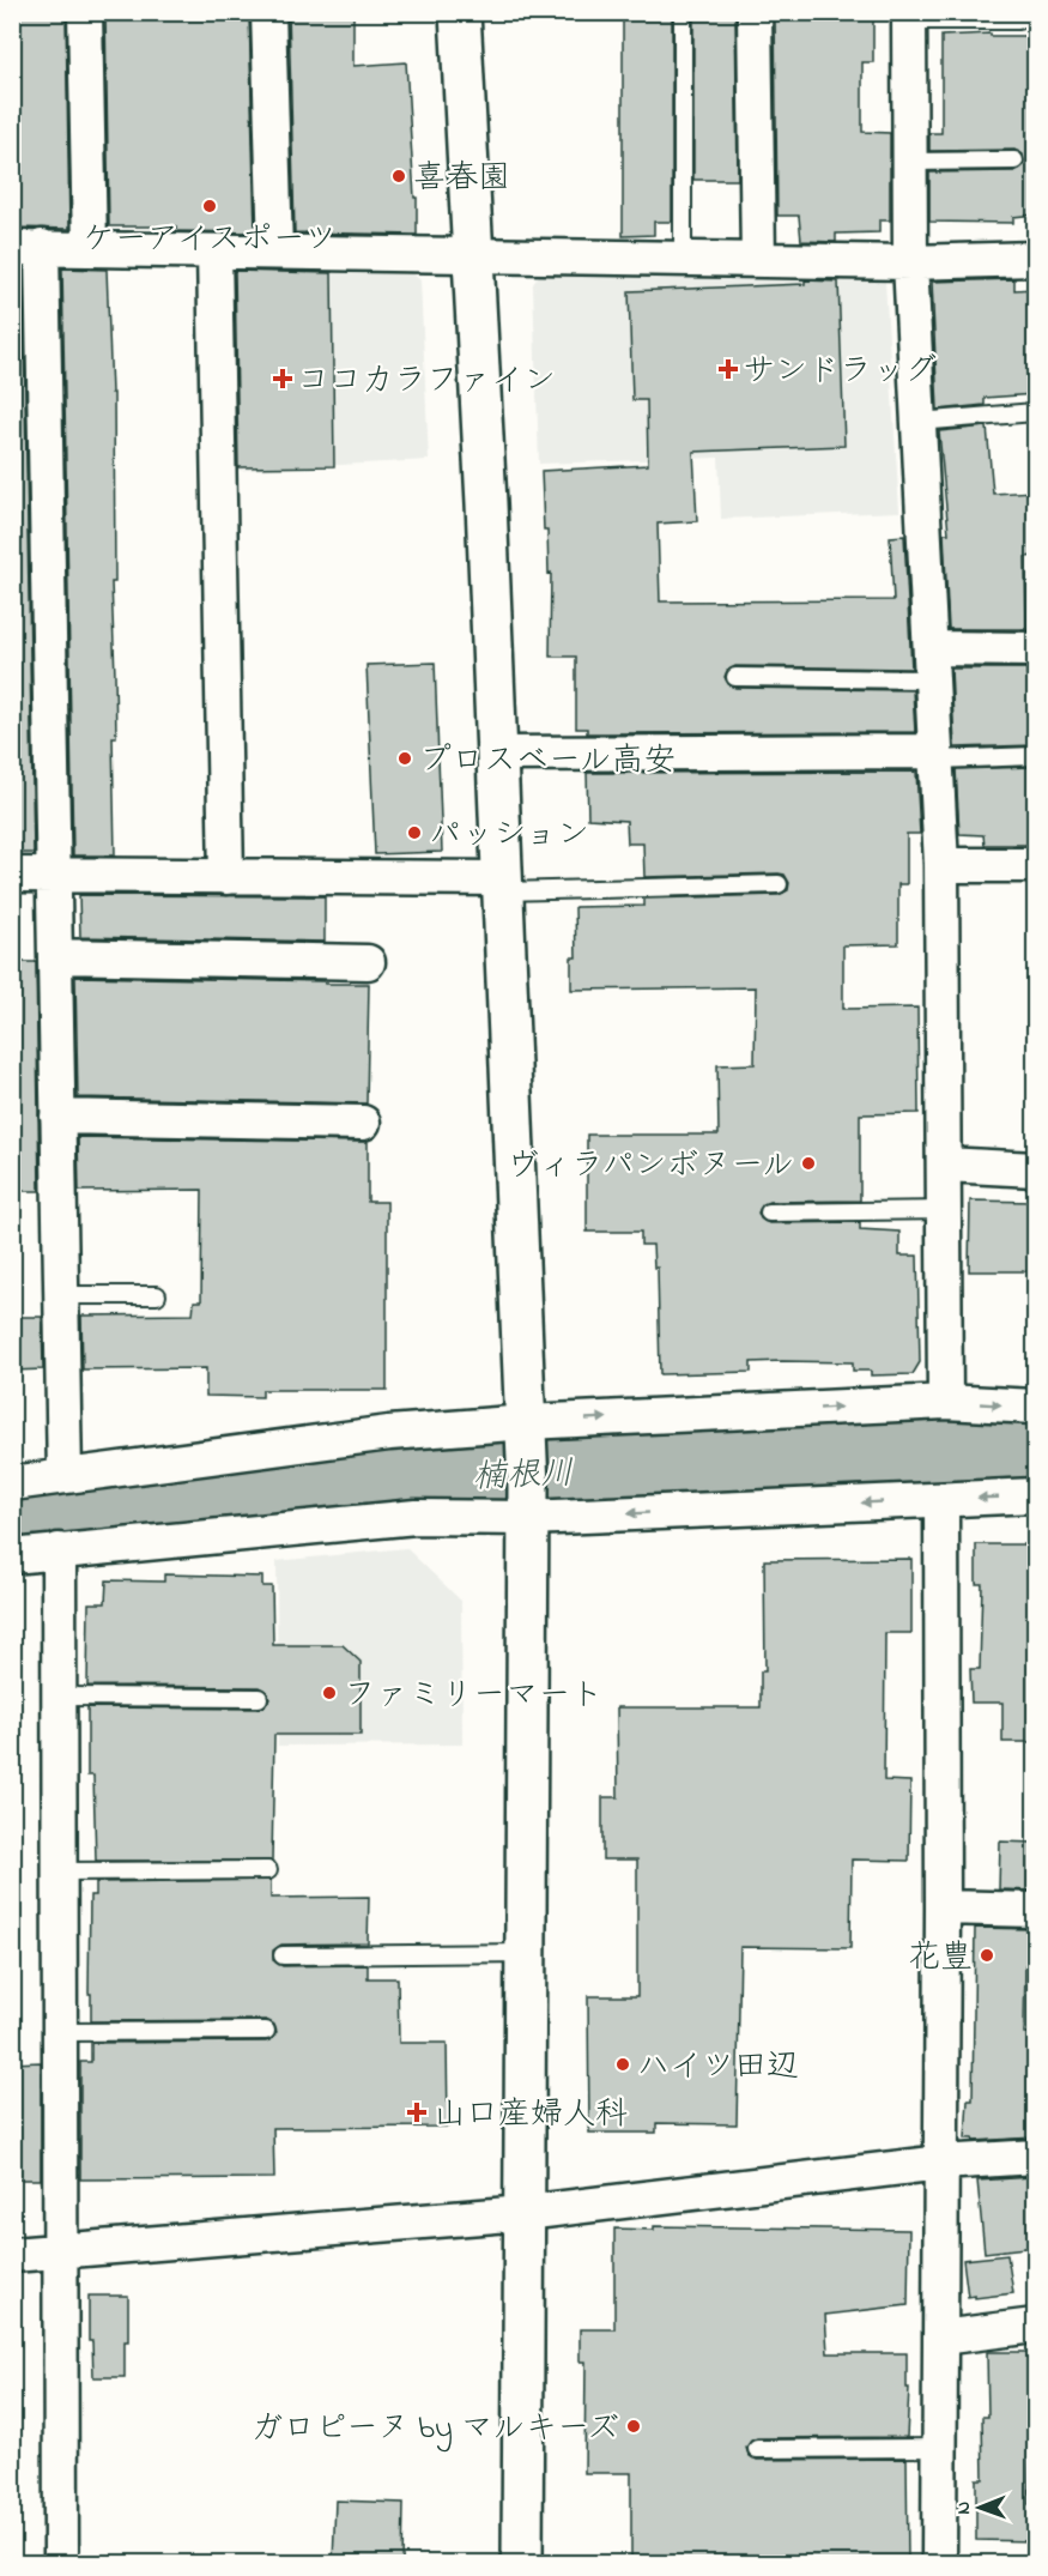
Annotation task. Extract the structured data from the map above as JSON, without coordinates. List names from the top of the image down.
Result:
{
  "water": ["楠根川"],
  "places": {
    "other": [
      "喜春園",
      "ケーアイスポーツ",
      "プロスベール高安",
      "パッション",
      "ヴィラパンボヌール",
      "ファミリーマート",
      "花豊",
      "ハイツ田辺",
      "ガロピーヌ by マルキーズ"
    ],
    "health": ["サンドラッグ", "ココカラファイン", "山口産婦人科"]
  },
  "north": "left"
}
